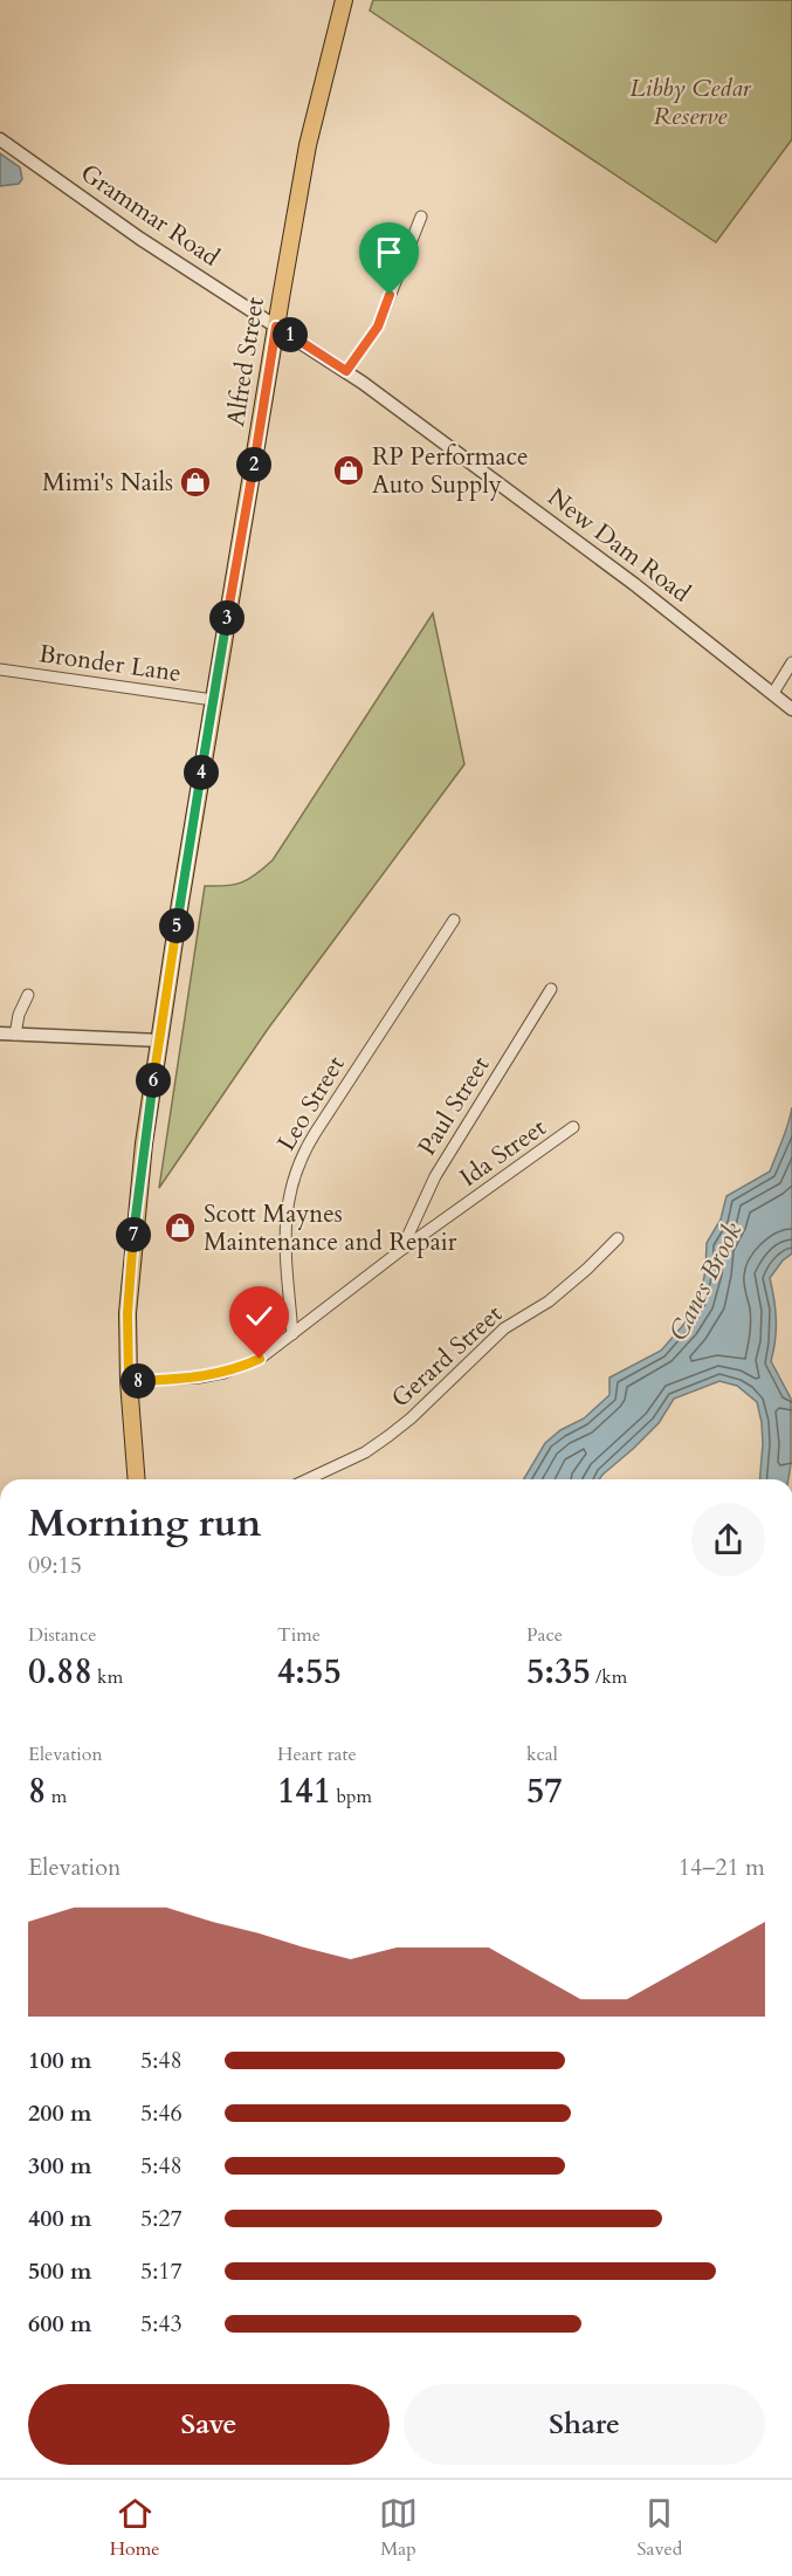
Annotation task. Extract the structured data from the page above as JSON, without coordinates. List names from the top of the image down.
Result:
{
  "streets": {
    "main road": ["Alfred Street"],
    "street": [
      "Grammar Road",
      "New Dam Road",
      "Bronder Lane",
      "Leo Street",
      "Paul Street",
      "Ida Street",
      "Gerard Street"
    ]
  },
  "crossings": [
    ["Grammar Road", "Alfred Street"],
    ["Grammar Road", "New Dam Road"],
    ["Alfred Street", "New Dam Road"],
    ["Alfred Street", "Bronder Lane"],
    ["Alfred Street", "Ida Street"],
    ["Leo Street", "Ida Street"],
    ["Paul Street", "Ida Street"]
  ],
  "water": ["Canes Brook"],
  "parks": ["Libby Cedar Reserve"],
  "places": {
    "shop": ["RP Performace Auto Supply", "Mimi's Nails", "Scott Maynes Maintenance and Repair"]
  },
  "page": {
    "pins": [
      "1",
      "2",
      "3",
      "4",
      "5",
      "6",
      "7",
      "8"
    ],
    "heading": ["Morning run", "09:15"],
    "stats": [
      ["Distance", "0.88 km"],
      ["Time", "4:55"],
      ["Pace", "5:35 /km"],
      ["Elevation", "8 m"],
      ["Heart rate", "141 bpm"],
      ["kcal", "57"]
    ],
    "chart": ["Elevation", "14–21 m"],
    "list": [
      {
        "name": "100 m",
        "note": "5:48"
      },
      {
        "name": "200 m",
        "note": "5:46"
      },
      {
        "name": "300 m",
        "note": "5:48"
      },
      {
        "name": "400 m",
        "note": "5:27"
      },
      {
        "name": "500 m",
        "note": "5:17"
      },
      {
        "name": "600 m",
        "note": "5:43"
      }
    ],
    "buttons": ["Save", "Share"],
    "tabs": ["Home", "Map", "Saved"]
  }
}
